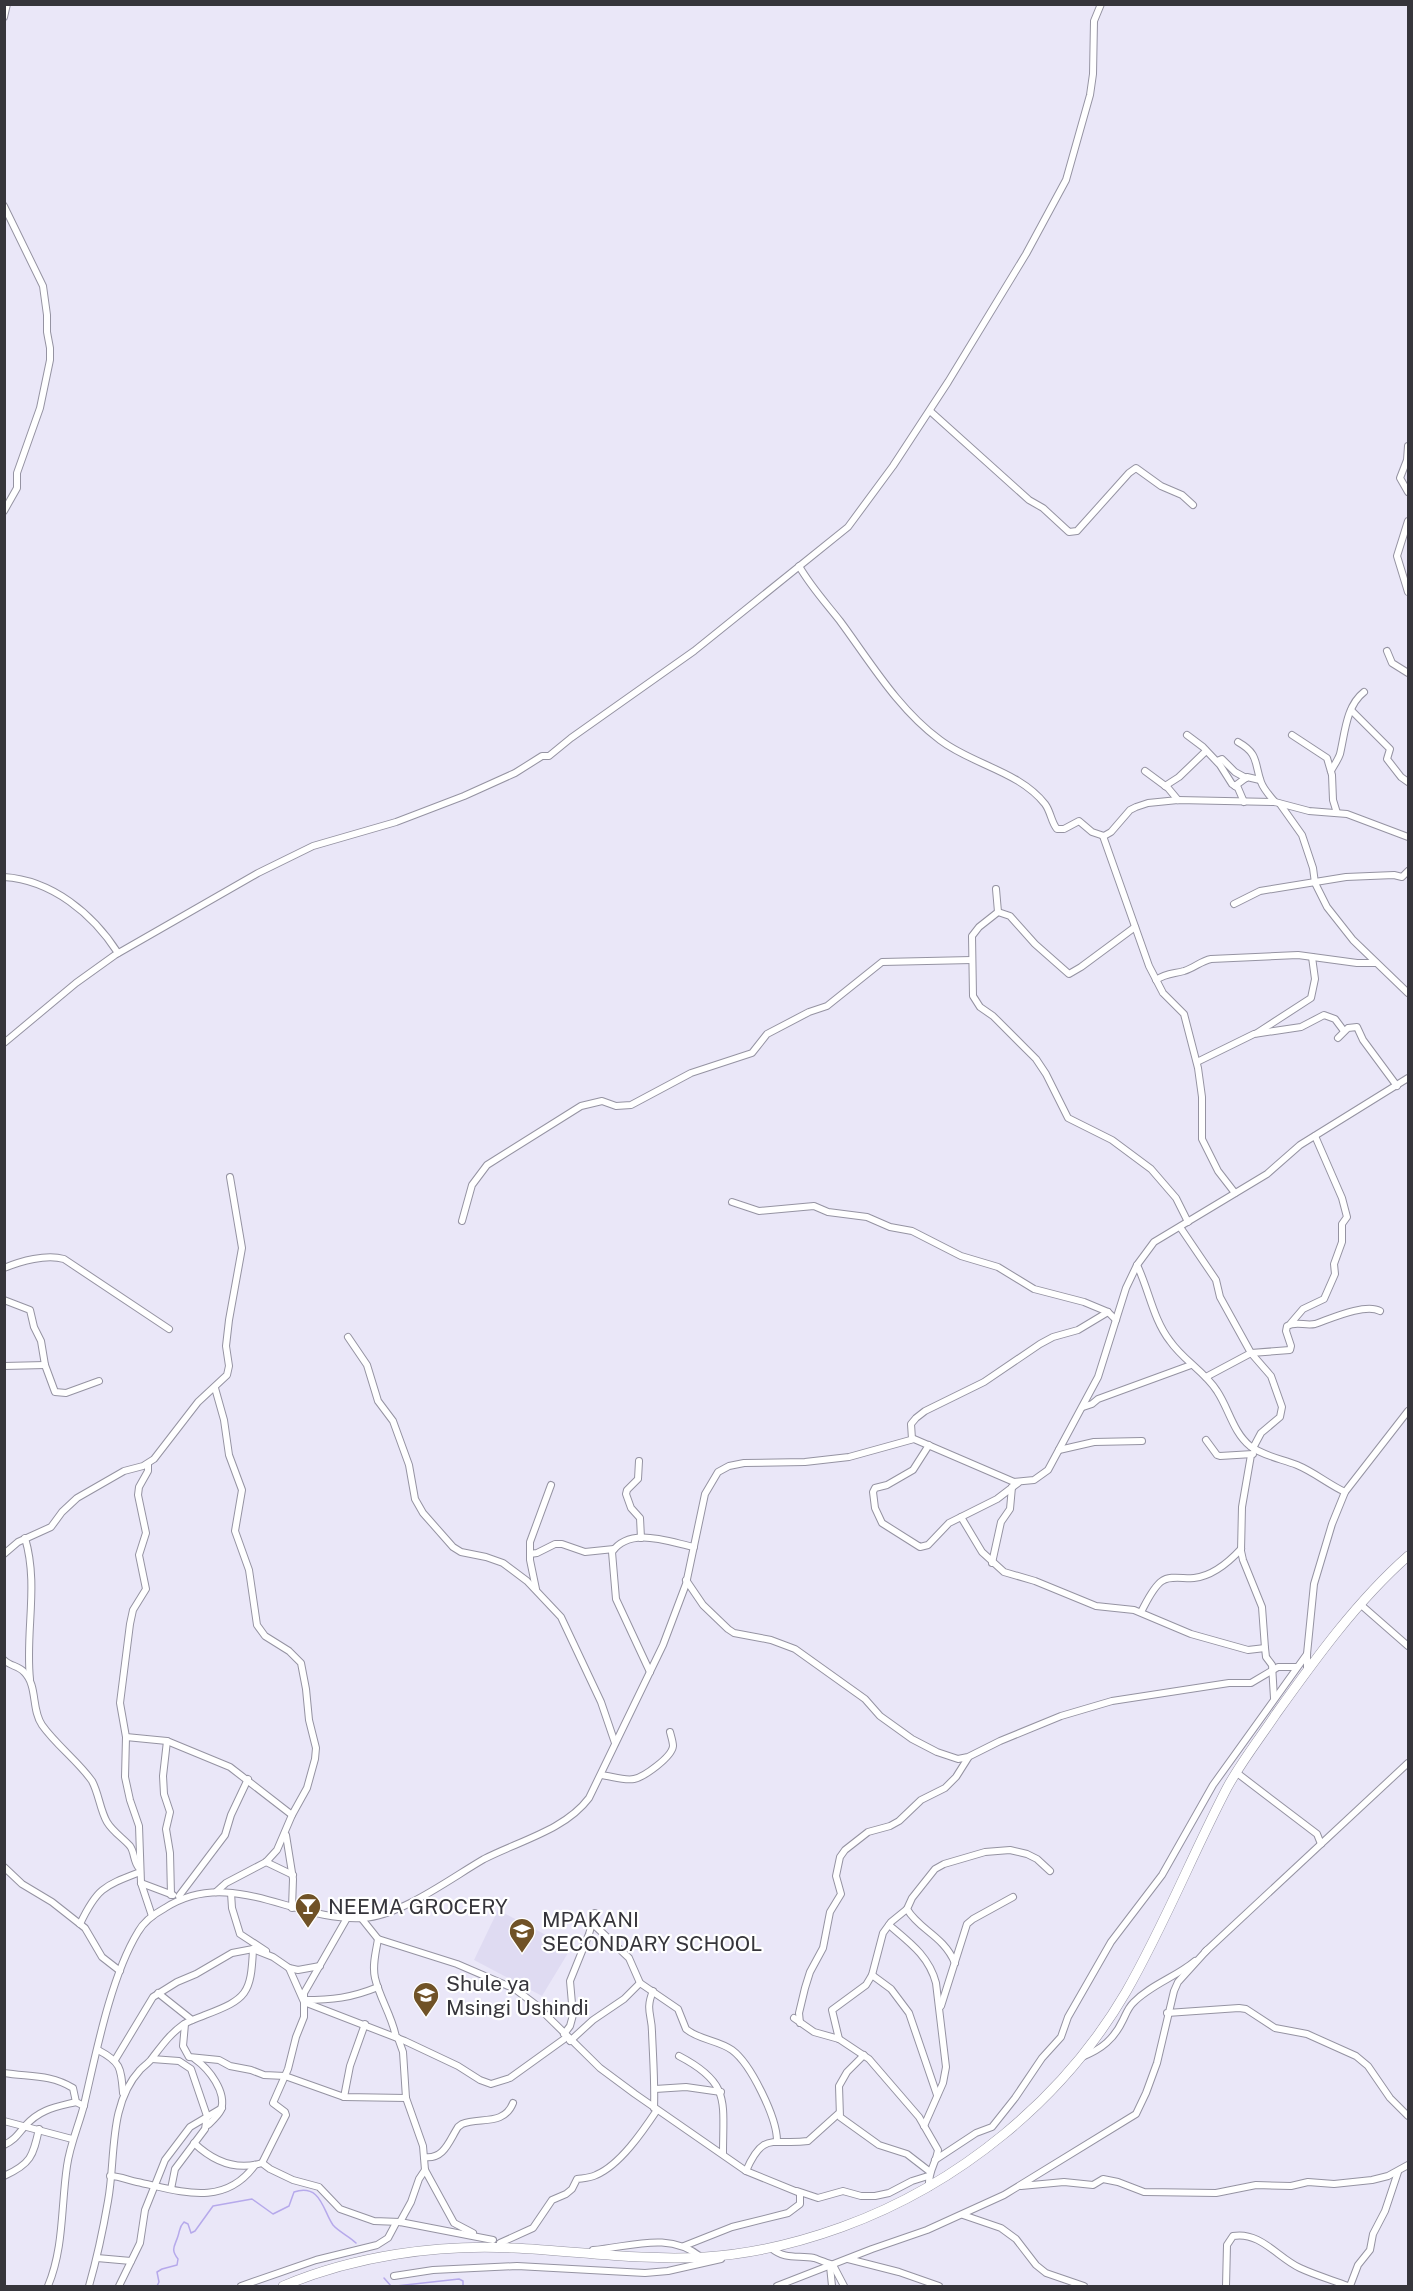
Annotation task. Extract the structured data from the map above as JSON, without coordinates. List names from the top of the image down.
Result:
{
  "places": {
    "bar": ["NEEMA GROCERY"],
    "school or university": ["MPAKANI SECONDARY SCHOOL", "Shule ya Msingi Ushindi"]
  }
}
